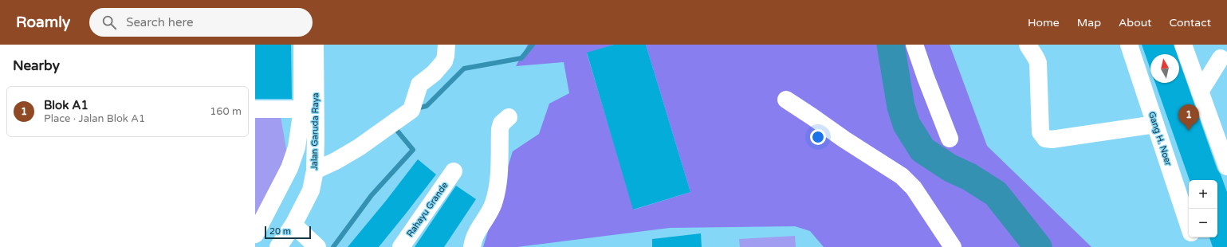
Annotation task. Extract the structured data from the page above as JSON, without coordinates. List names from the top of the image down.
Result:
{
  "streets": {
    "street": ["Jalan Garuda Raya", "Gang H. Noer", "Rahayu Grande"]
  },
  "scale_bar": "20 m",
  "north": "top",
  "page": {
    "header": "Roamly",
    "search": "Search here",
    "nav": [
      "Home",
      "Map",
      "About",
      "Contact"
    ],
    "heading": "Nearby",
    "list": [
      {
        "mark": "1",
        "name": "Blok A1",
        "note": "Place · Jalan Blok A1",
        "value": "160 m"
      }
    ],
    "pins": "1",
    "map_buttons": ["+", "−"],
    "scale": "20 m"
  }
}
